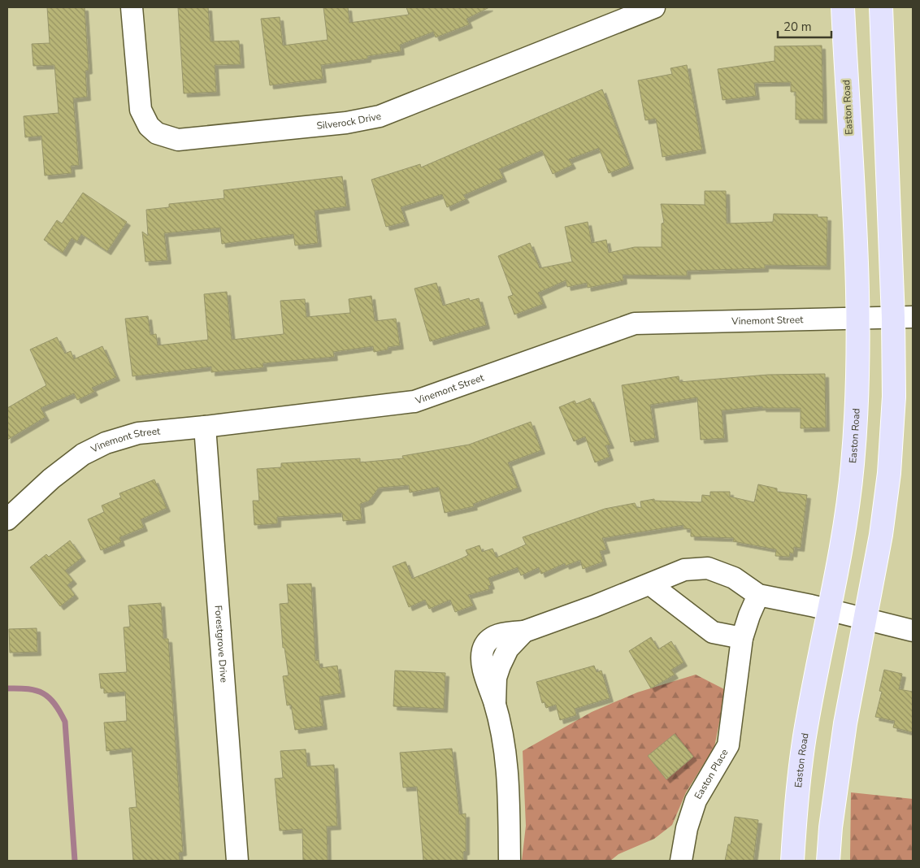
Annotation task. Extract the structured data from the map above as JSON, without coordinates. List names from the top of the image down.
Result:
{
  "streets": {
    "main road": ["Easton Road"],
    "street": [
      "Silverock Drive",
      "Vinemont Street",
      "Forestgrove Drive",
      "Easton Place"
    ]
  },
  "crossings": [
    ["Easton Road", "Vinemont Street"],
    ["Vinemont Street", "Forestgrove Drive"]
  ],
  "scale_bar": "20 m"
}
